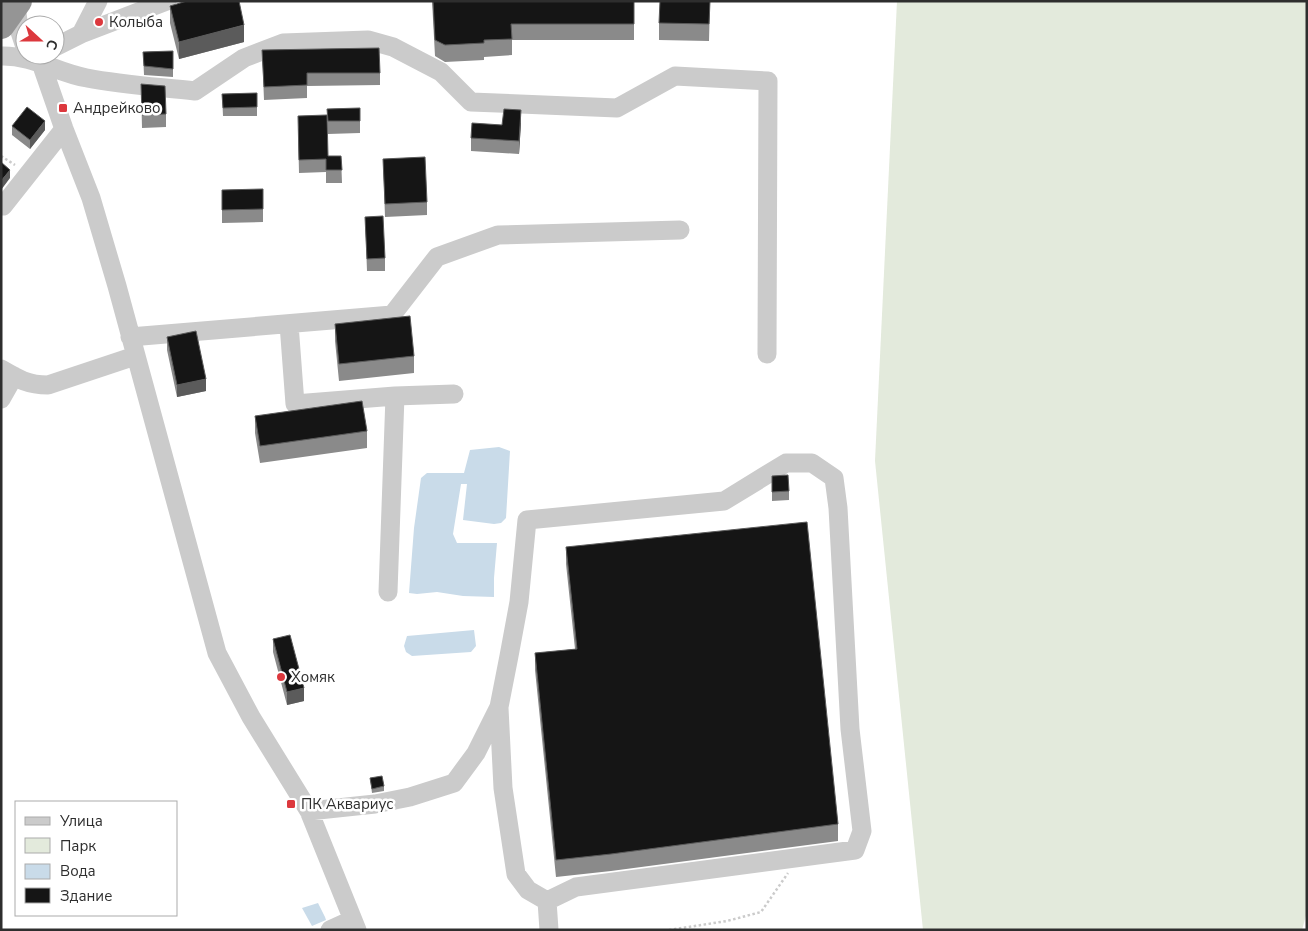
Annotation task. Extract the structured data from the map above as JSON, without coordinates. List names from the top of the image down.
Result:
{
  "places": {
    "other": ["Колыба", "Хомяк"],
    "transit": ["Андрейково", "ПК Аквариус"]
  },
  "legend": [
    "Улица",
    "Парк",
    "Вода",
    "Здание"
  ],
  "north": "right"
}
